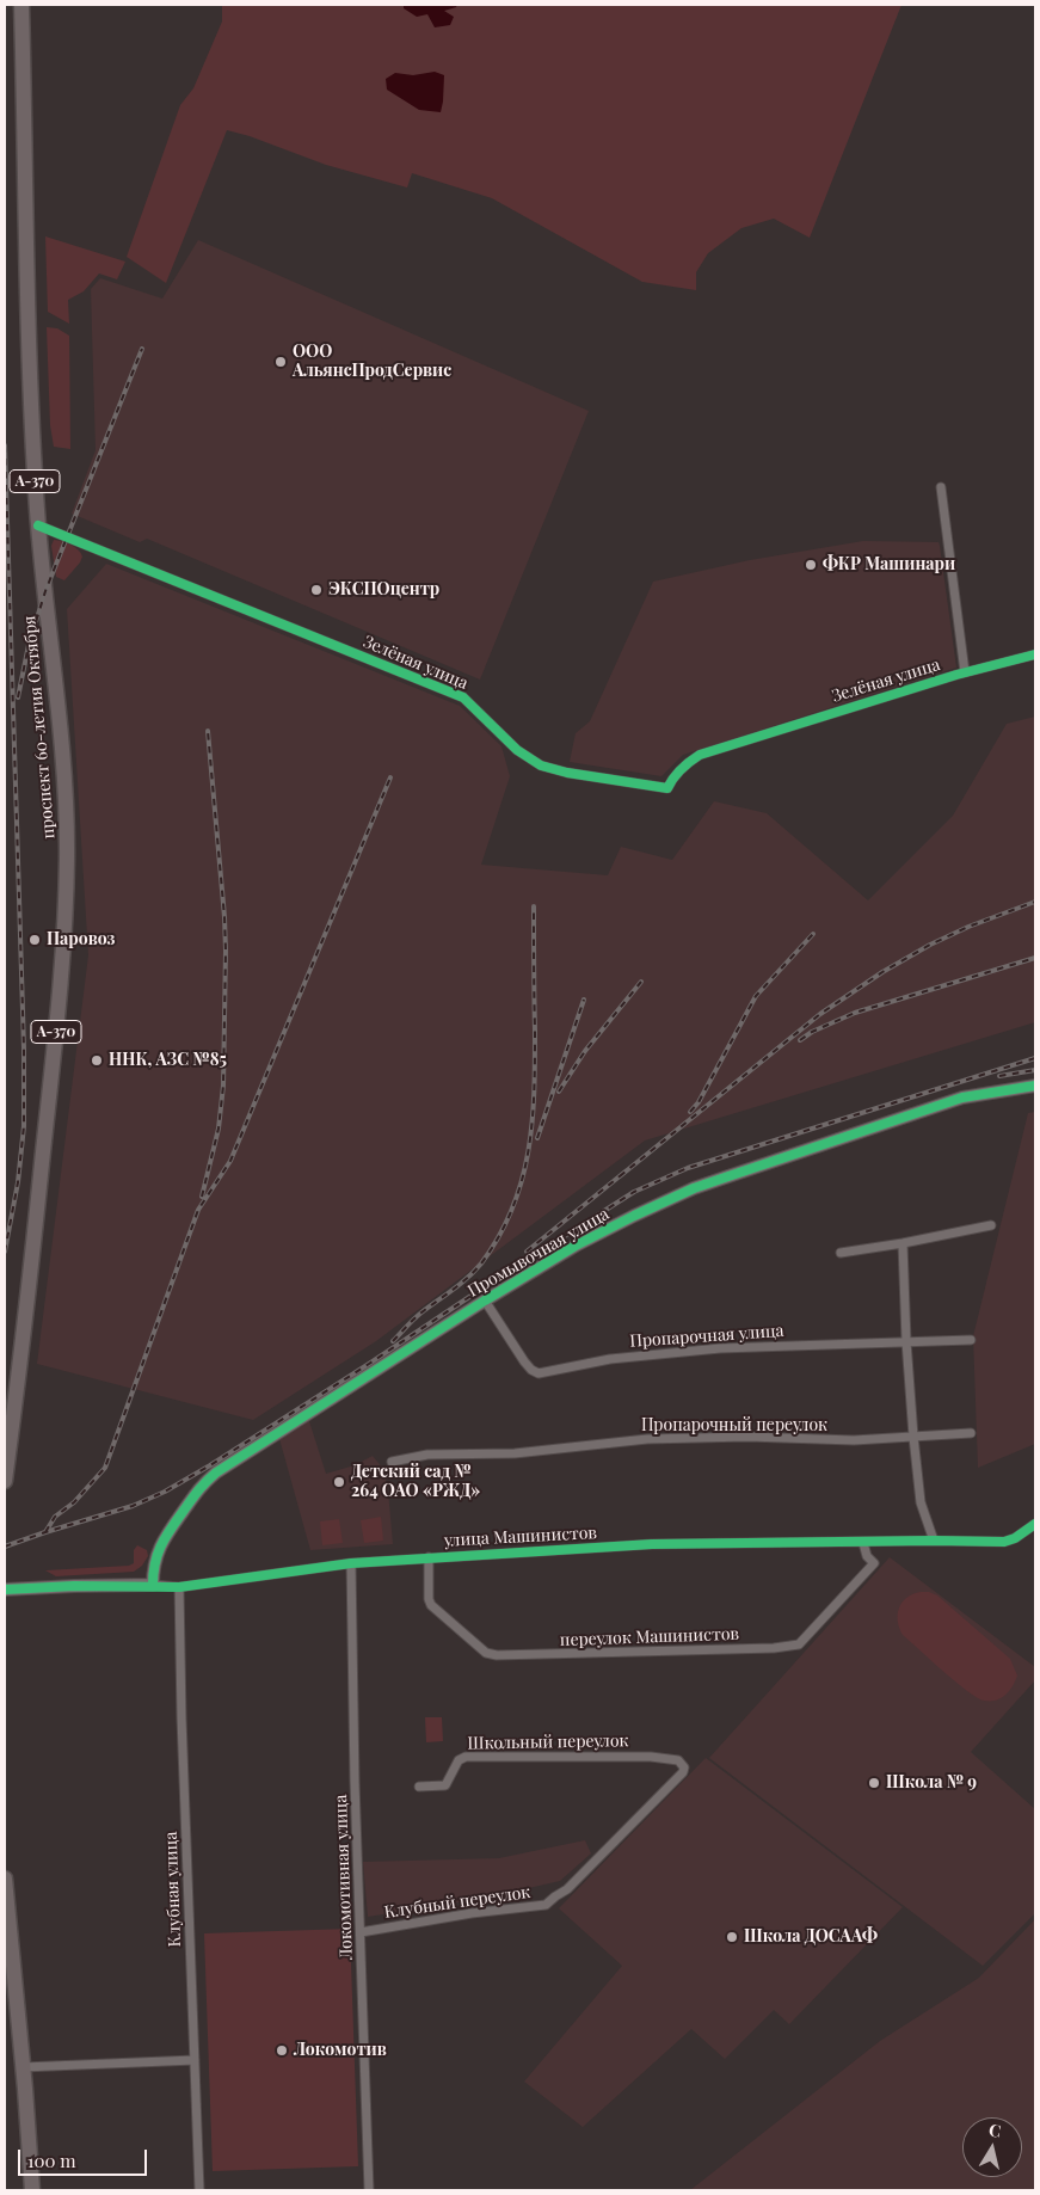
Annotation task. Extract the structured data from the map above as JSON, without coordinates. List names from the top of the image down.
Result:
{
  "streets": {
    "highway": ["А-370", "проспект 60-летия Октября"],
    "street": [
      "Зелёная улица",
      "Промывочная улица",
      "Пропарочная улица",
      "Пропарочный переулок",
      "улица Машинистов",
      "переулок Машинистов",
      "Школьный переулок",
      "Локомотивная улица",
      "Клубная улица",
      "Клубный переулок"
    ]
  },
  "crossings": [
    ["Зелёная улица", "проспект 60-летия Октября"],
    ["Промывочная улица", "Пропарочная улица"],
    ["Промывочная улица", "улица Машинистов"],
    ["улица Машинистов", "переулок Машинистов"],
    ["улица Машинистов", "Локомотивная улица"],
    ["улица Машинистов", "Клубная улица"],
    ["Школьный переулок", "Клубный переулок"],
    ["Локомотивная улица", "Клубный переулок"]
  ],
  "places": [
    "ООО АльянсПродСервис",
    "ФКР Машинари",
    "ЭКСПОцентр",
    "Паровоз",
    "ННК, АЗС №85",
    "Детский сад № 264 ОАО «РЖД»",
    "Школа № 9",
    "Школа ДОСААФ",
    "Локомотив"
  ],
  "scale_bar": "100 m",
  "north": "top"
}
